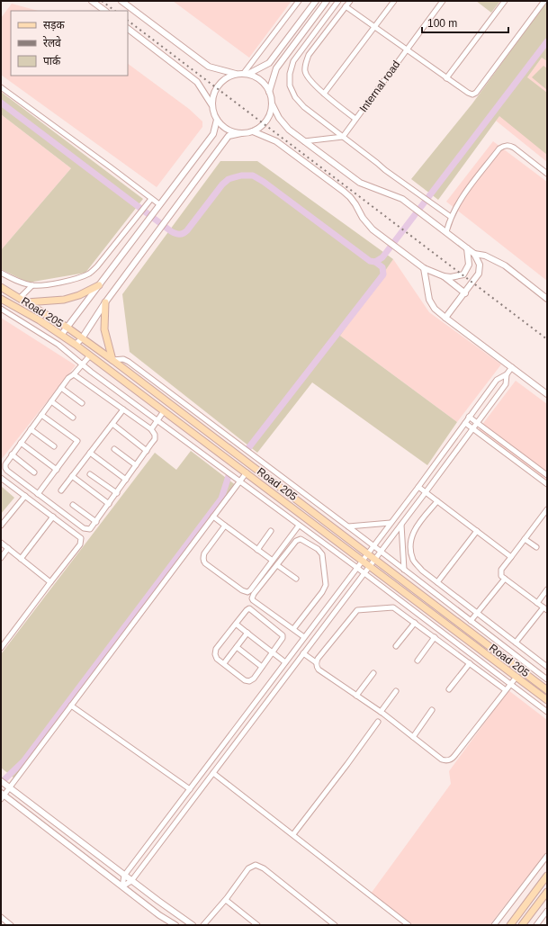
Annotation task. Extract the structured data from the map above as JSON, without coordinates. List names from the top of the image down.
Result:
{
  "streets": {
    "main road": ["Road 205"],
    "street": ["Internal road"]
  },
  "legend": ["सड़क", "रेलवे", "पार्क"],
  "scale_bar": "100 m"
}
